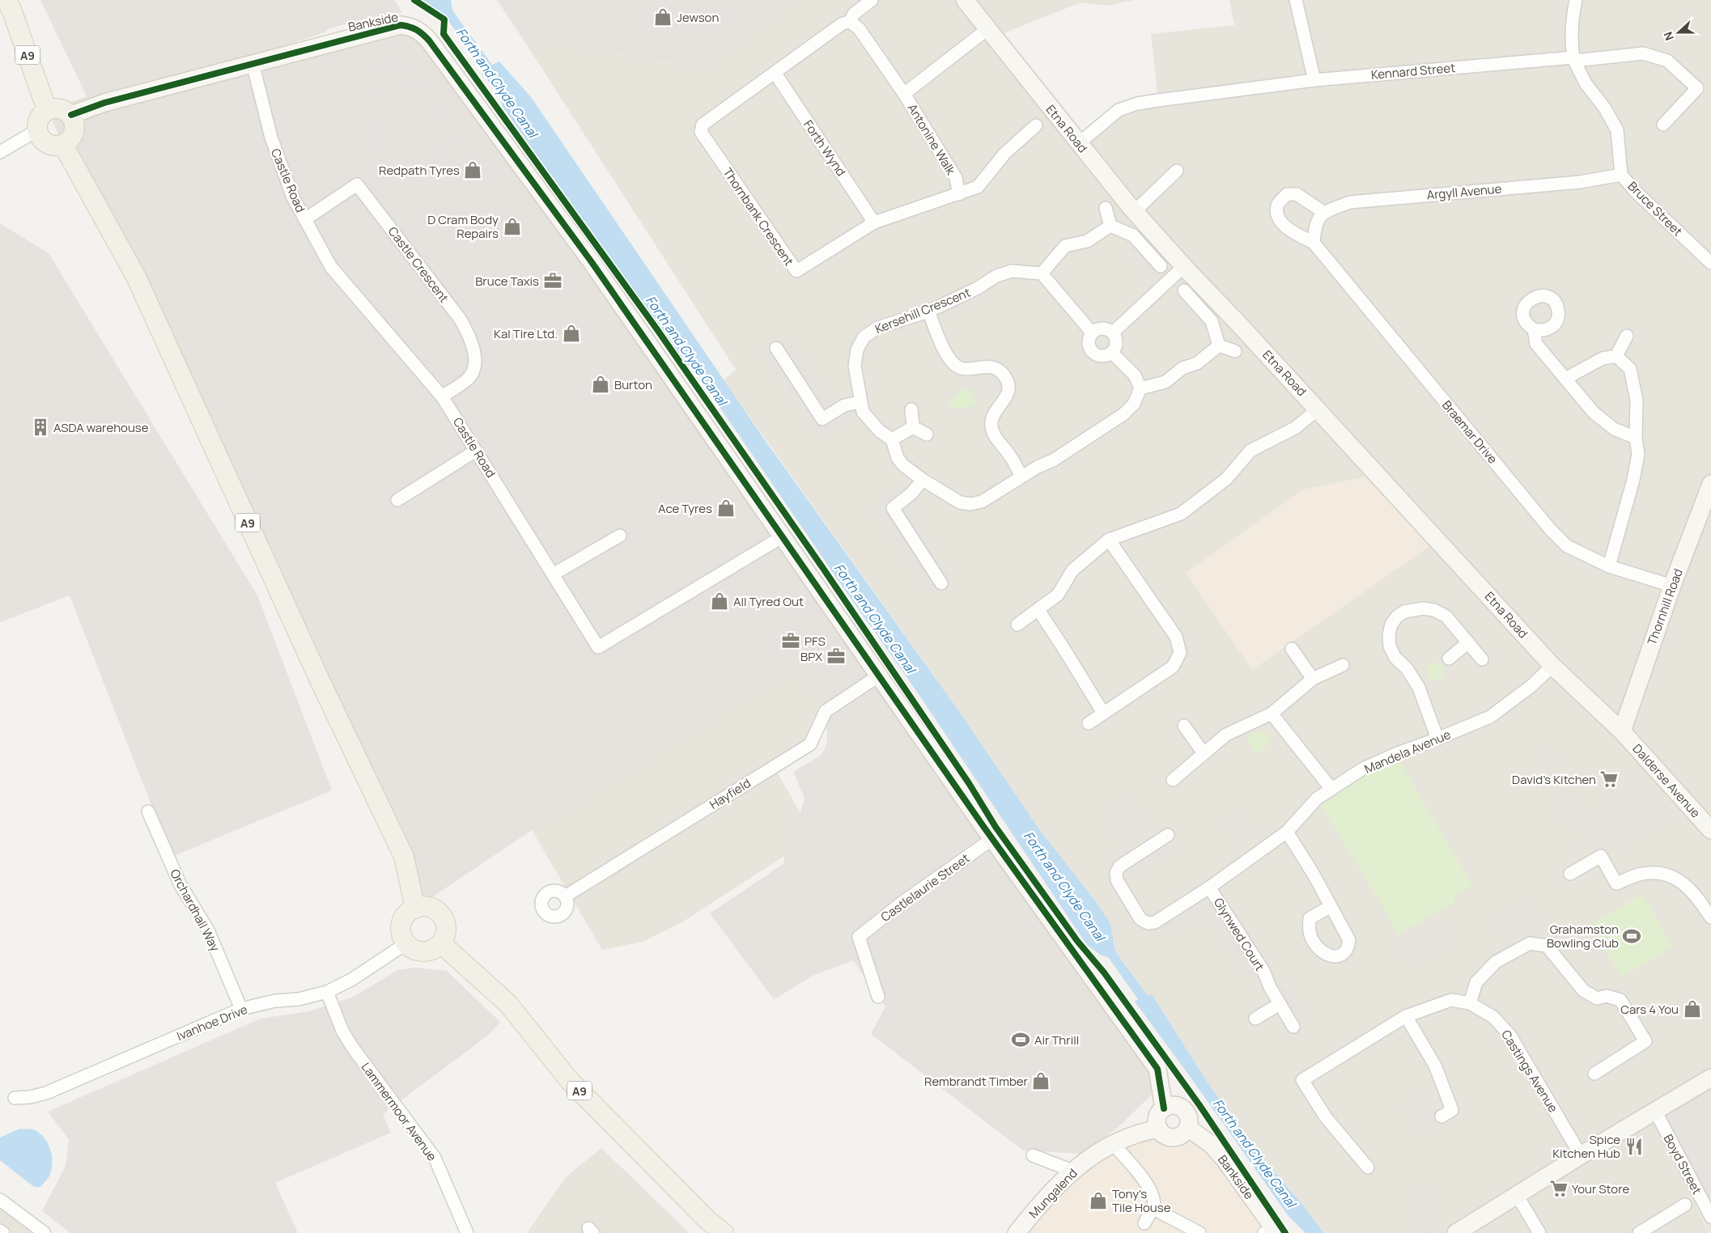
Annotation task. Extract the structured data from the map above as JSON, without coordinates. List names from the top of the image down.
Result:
{
  "streets": {
    "main road": ["A9"],
    "street": [
      "Bankside",
      "Kennard Street",
      "Etna Road",
      "Antonine Walk",
      "Forth Wynd",
      "Castle Road",
      "Argyll Avenue",
      "Bruce Street",
      "Thornbank Crescent",
      "Castle Crescent",
      "Kersehill Crescent",
      "Braemar Drive",
      "Thornhill Road",
      "Mandela Avenue",
      "Dalderse Avenue",
      "Hayfield",
      "Castlelaurie Street",
      "Orchardhall Way",
      "Glynwed Court",
      "Ivanhoe Drive",
      "Castings Avenue",
      "Lammermoor Avenue",
      "Boyd Street",
      "Mungalend"
    ]
  },
  "crossings": [
    ["Bankside", "A9"],
    ["Bankside", "Castle Road"],
    ["Bankside", "Hayfield"],
    ["Bankside", "Castlelaurie Street"],
    ["Bankside", "Mungalend"],
    ["A9", "Ivanhoe Drive"],
    ["Kennard Street", "Etna Road"],
    ["Kennard Street", "Bruce Street"],
    ["Etna Road", "Antonine Walk"],
    ["Etna Road", "Thornhill Road"],
    ["Etna Road", "Mandela Avenue"],
    ["Etna Road", "Dalderse Avenue"],
    ["Forth Wynd", "Thornbank Crescent"],
    ["Castle Road", "Castle Crescent"],
    ["Argyll Avenue", "Bruce Street"],
    ["Braemar Drive", "Thornhill Road"],
    ["Thornhill Road", "Dalderse Avenue"],
    ["Mandela Avenue", "Glynwed Court"],
    ["Orchardhall Way", "Ivanhoe Drive"],
    ["Ivanhoe Drive", "Lammermoor Avenue"]
  ],
  "water": ["Forth and Clyde Canal"],
  "places": {
    "shop": [
      "Jewson",
      "Redpath Tyres",
      "D Cram Body Repairs",
      "Kal Tire Ltd.",
      "Burton",
      "Ace Tyres",
      "All Tyred Out",
      "Cars 4 You",
      "Rembrandt Timber",
      "Tony's Tile House"
    ],
    "office": ["Bruce Taxis", "PFS", "BPX"],
    "building": ["ASDA warehouse"],
    "supermarket": ["David's Kitchen", "Your Store"],
    "sports": ["Grahamston Bowling Club", "Air Thrill"],
    "restaurant": ["Spice Kitchen Hub"]
  },
  "north": "left"
}
